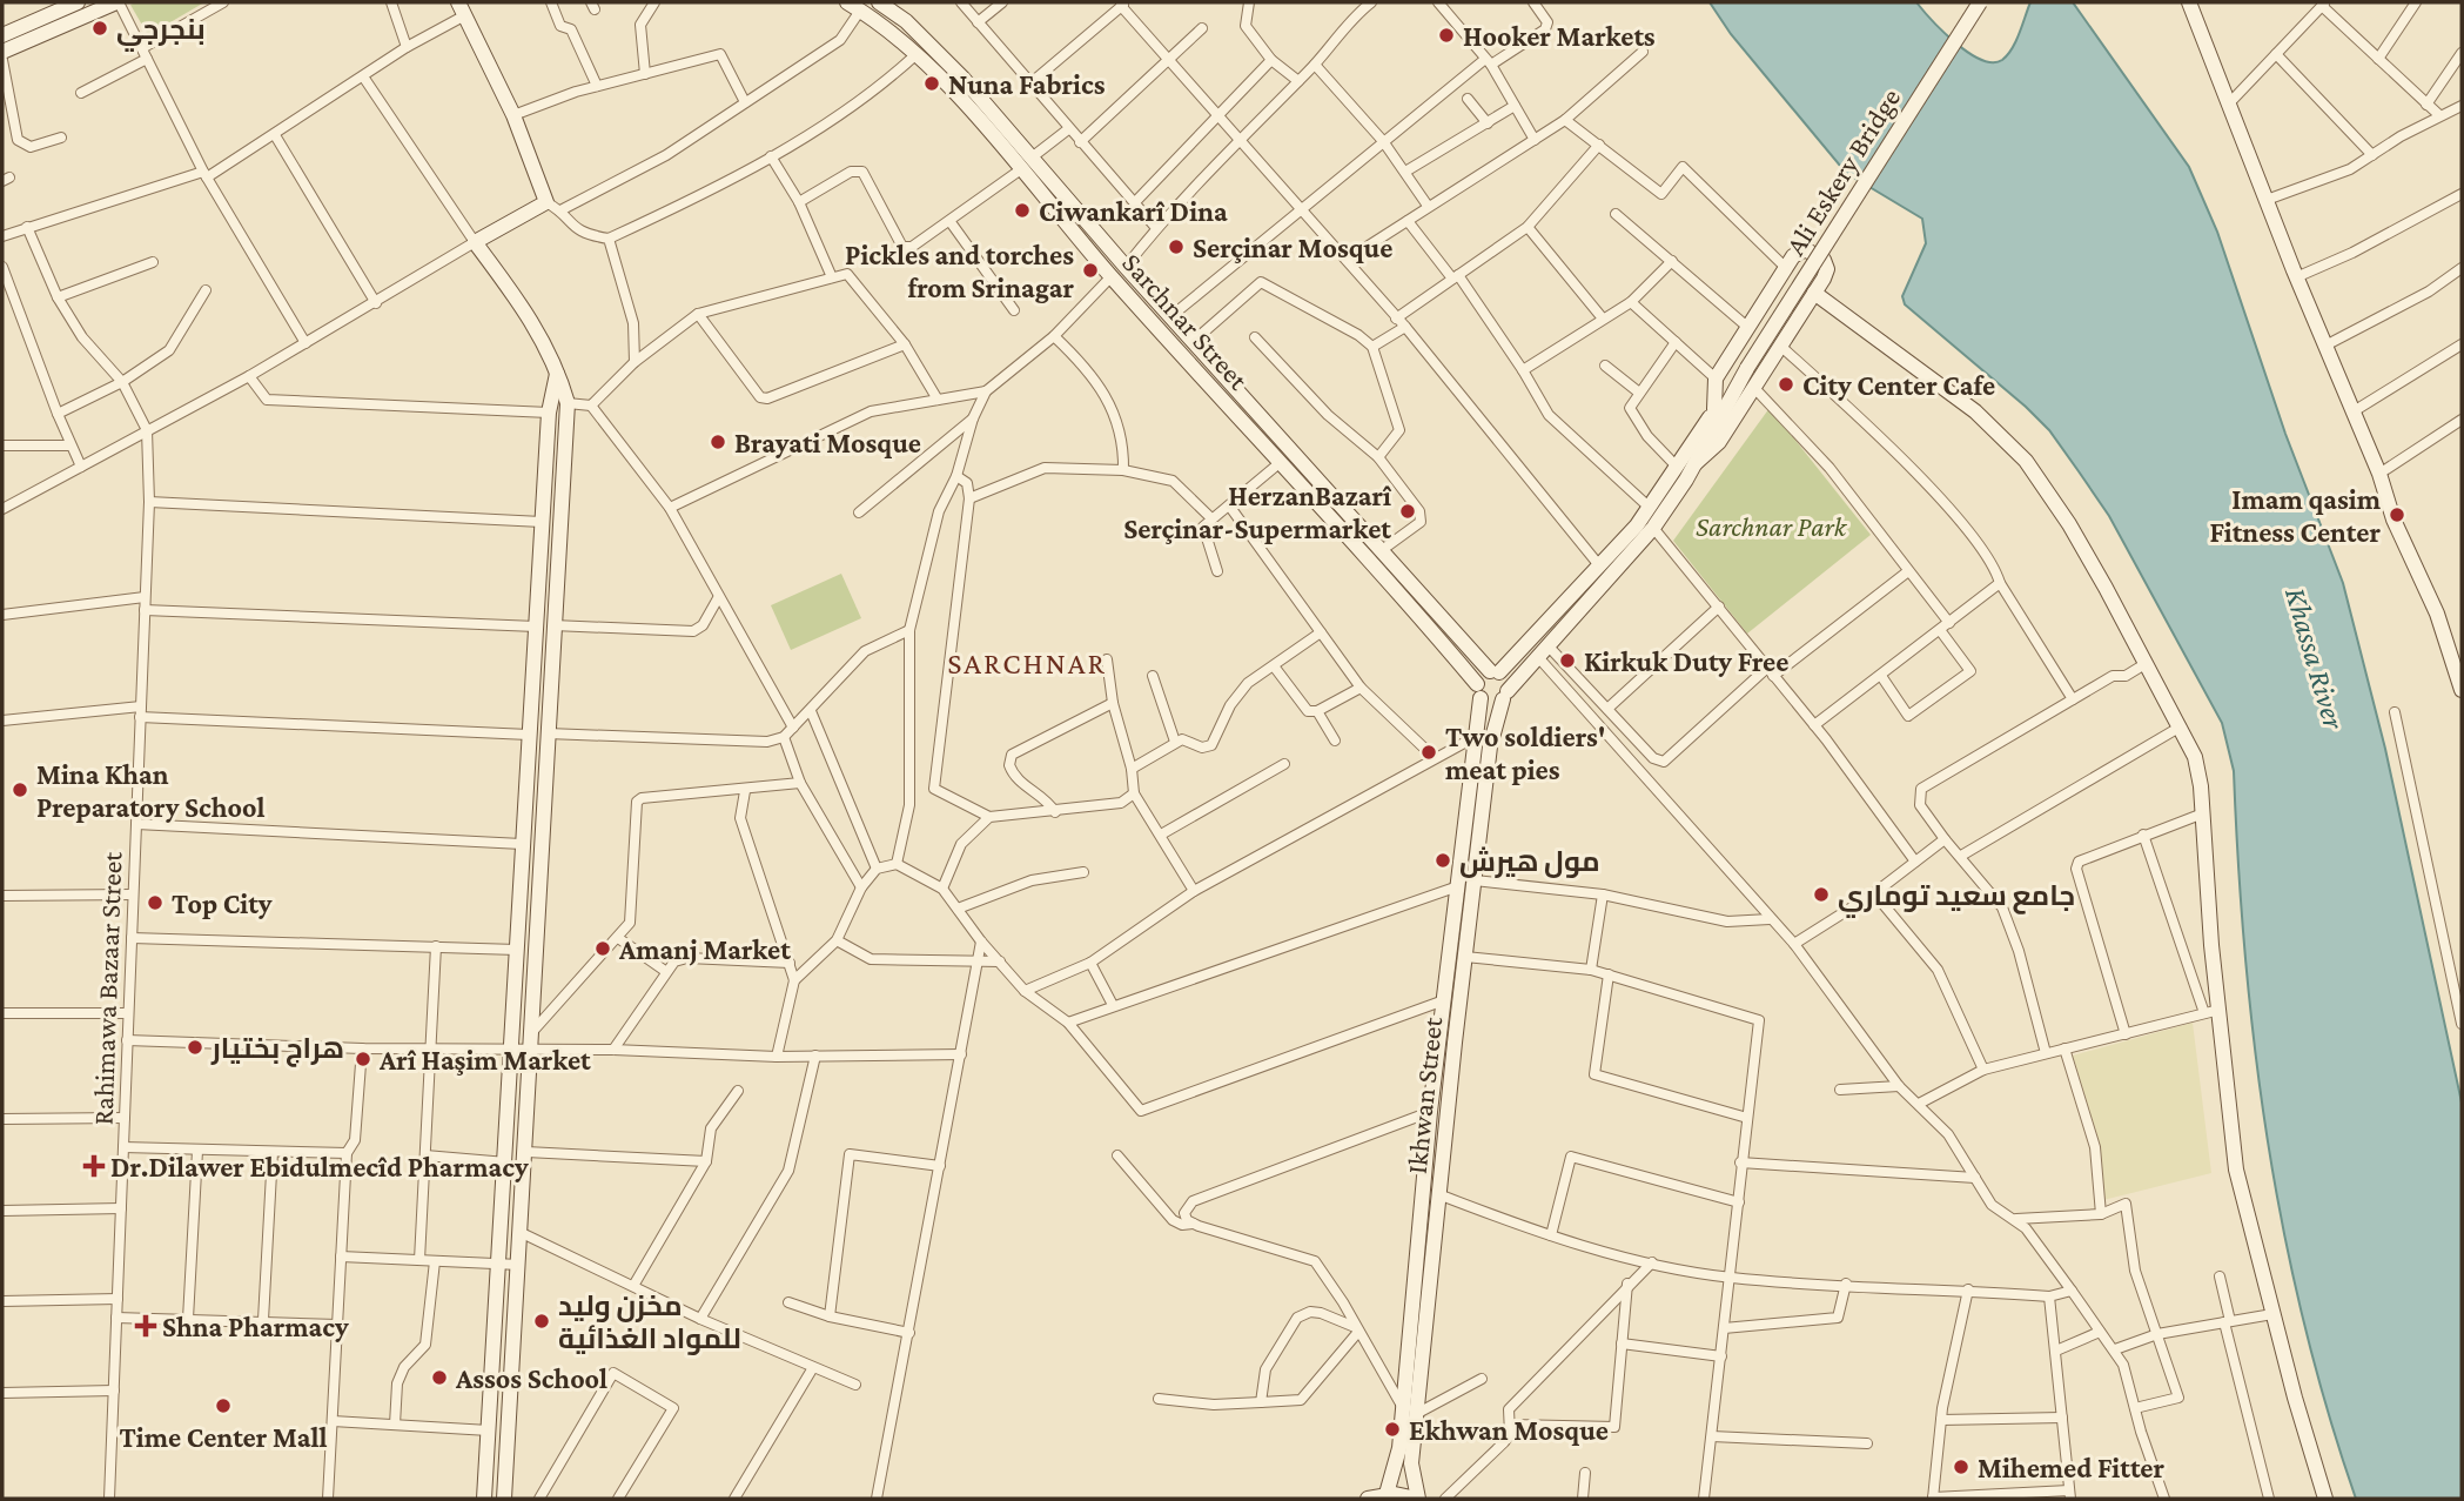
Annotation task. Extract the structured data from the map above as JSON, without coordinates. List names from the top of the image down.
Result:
{
  "streets": {
    "street": [
      "Ali Eskery Bridge",
      "Sarchnar Street",
      "Rahimawa Bazaar Street",
      "Ikhwan Street"
    ]
  },
  "crossings": [
    ["Sarchnar Street", "Ikhwan Street"]
  ],
  "districts": ["SARCHNAR"],
  "water": ["Khassa River"],
  "parks": ["Sarchnar Park"],
  "places": {
    "other": [
      "بنجرجي",
      "Hooker Markets",
      "Nuna Fabrics",
      "Ciwankarî Dina",
      "Serçinar Mosque",
      "Pickles and torches from Srinagar",
      "City Center Cafe",
      "Brayati Mosque",
      "HerzanBazarî Serçinar-Supermarket",
      "Imam qasim Fitness Center",
      "Kirkuk Duty Free",
      "Two soldiers' meat pies",
      "Mina Khan Preparatory School",
      "مول هيرش",
      "جامع سعيد توماري",
      "Top City",
      "Amanj Market",
      "هراج بختيار",
      "Arî Haşim Market",
      "مخزن وليد للمواد الغذائية",
      "Assos School",
      "Time Center Mall",
      "Ekhwan Mosque",
      "Mihemed Fitter"
    ],
    "health": ["Dr.Dilawer Ebidulmecîd Pharmacy", "Shna Pharmacy"]
  }
}
